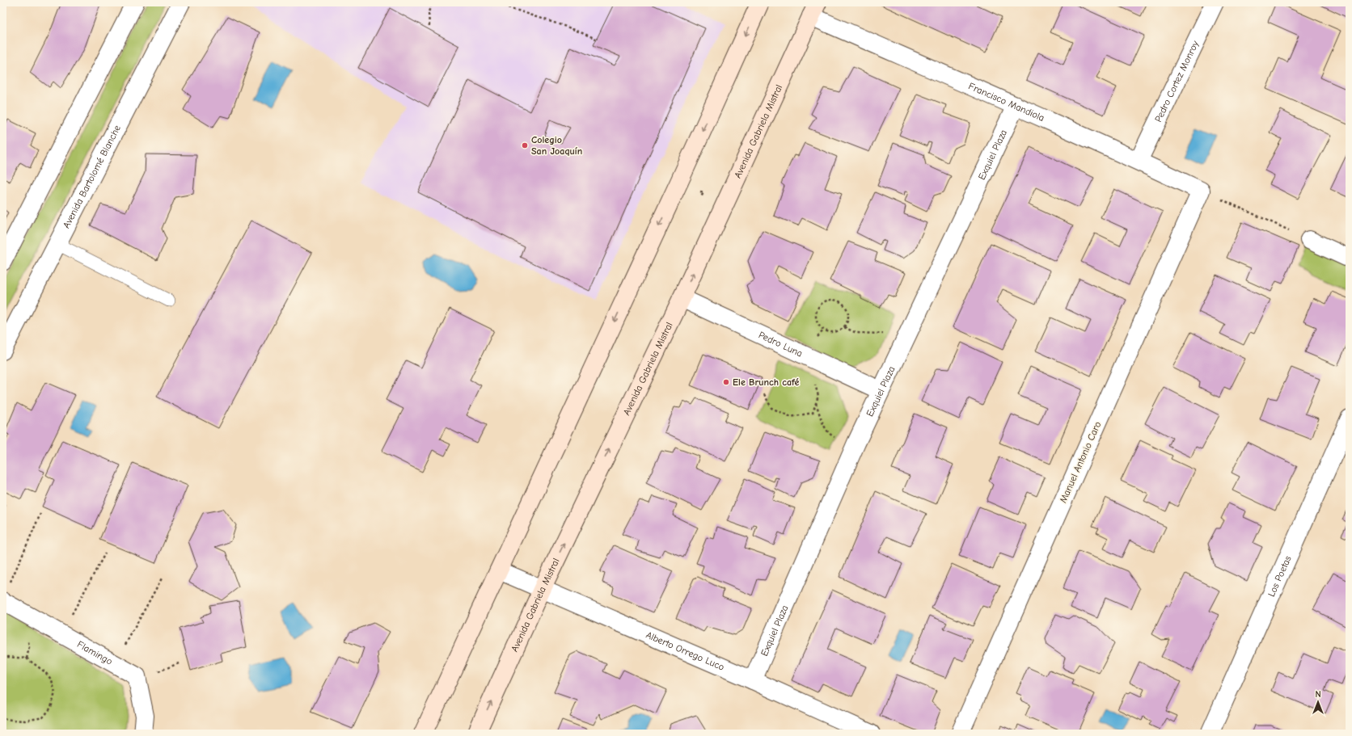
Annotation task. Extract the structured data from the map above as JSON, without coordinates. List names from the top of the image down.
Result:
{
  "streets": {
    "main road": ["Avenida Gabriela Mistral"],
    "street": [
      "Pedro Cortez Monroy",
      "Francisco Mandiola",
      "Exquiel Plaza",
      "Avenida Bartolomé Blanche",
      "Pedro Luna",
      "Manuel Antonio Caro",
      "Los Poetas",
      "Alberto Orrego Luco",
      "Flamingo"
    ]
  },
  "crossings": [
    ["Pedro Cortez Monroy", "Francisco Mandiola"],
    ["Francisco Mandiola", "Avenida Gabriela Mistral"],
    ["Francisco Mandiola", "Exquiel Plaza"],
    ["Francisco Mandiola", "Manuel Antonio Caro"],
    ["Avenida Gabriela Mistral", "Pedro Luna"],
    ["Avenida Gabriela Mistral", "Alberto Orrego Luco"],
    ["Exquiel Plaza", "Pedro Luna"],
    ["Exquiel Plaza", "Alberto Orrego Luco"]
  ],
  "places": ["Colegio San Joaquín", "Ele Brunch café"],
  "north": "top"
}
